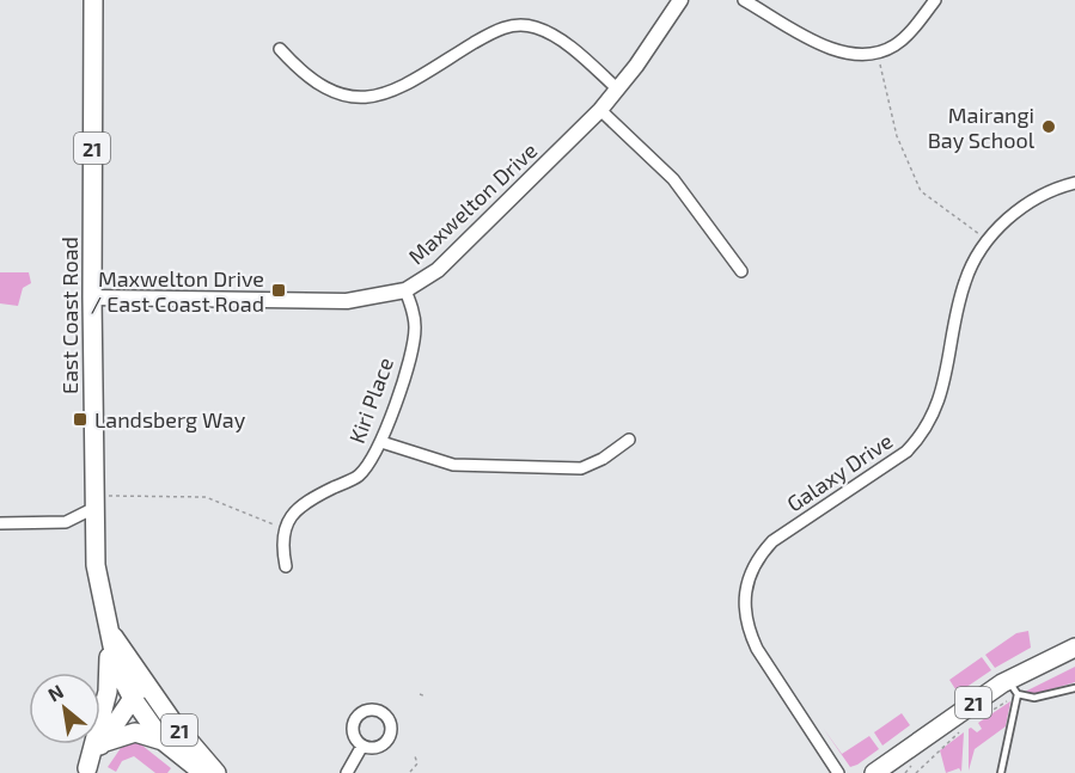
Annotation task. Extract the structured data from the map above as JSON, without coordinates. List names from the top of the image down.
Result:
{
  "streets": {
    "main road": ["21", "East Coast Road"],
    "street": ["Maxwelton Drive", "Kiri Place", "Galaxy Drive"]
  },
  "crossings": [
    ["Maxwelton Drive", "East Coast Road"],
    ["Maxwelton Drive", "Kiri Place"]
  ],
  "places": {
    "other": ["Mairangi Bay School"],
    "transit": ["Maxwelton Drive / East Coast Road", "Landsberg Way"]
  },
  "north": "top left"
}
